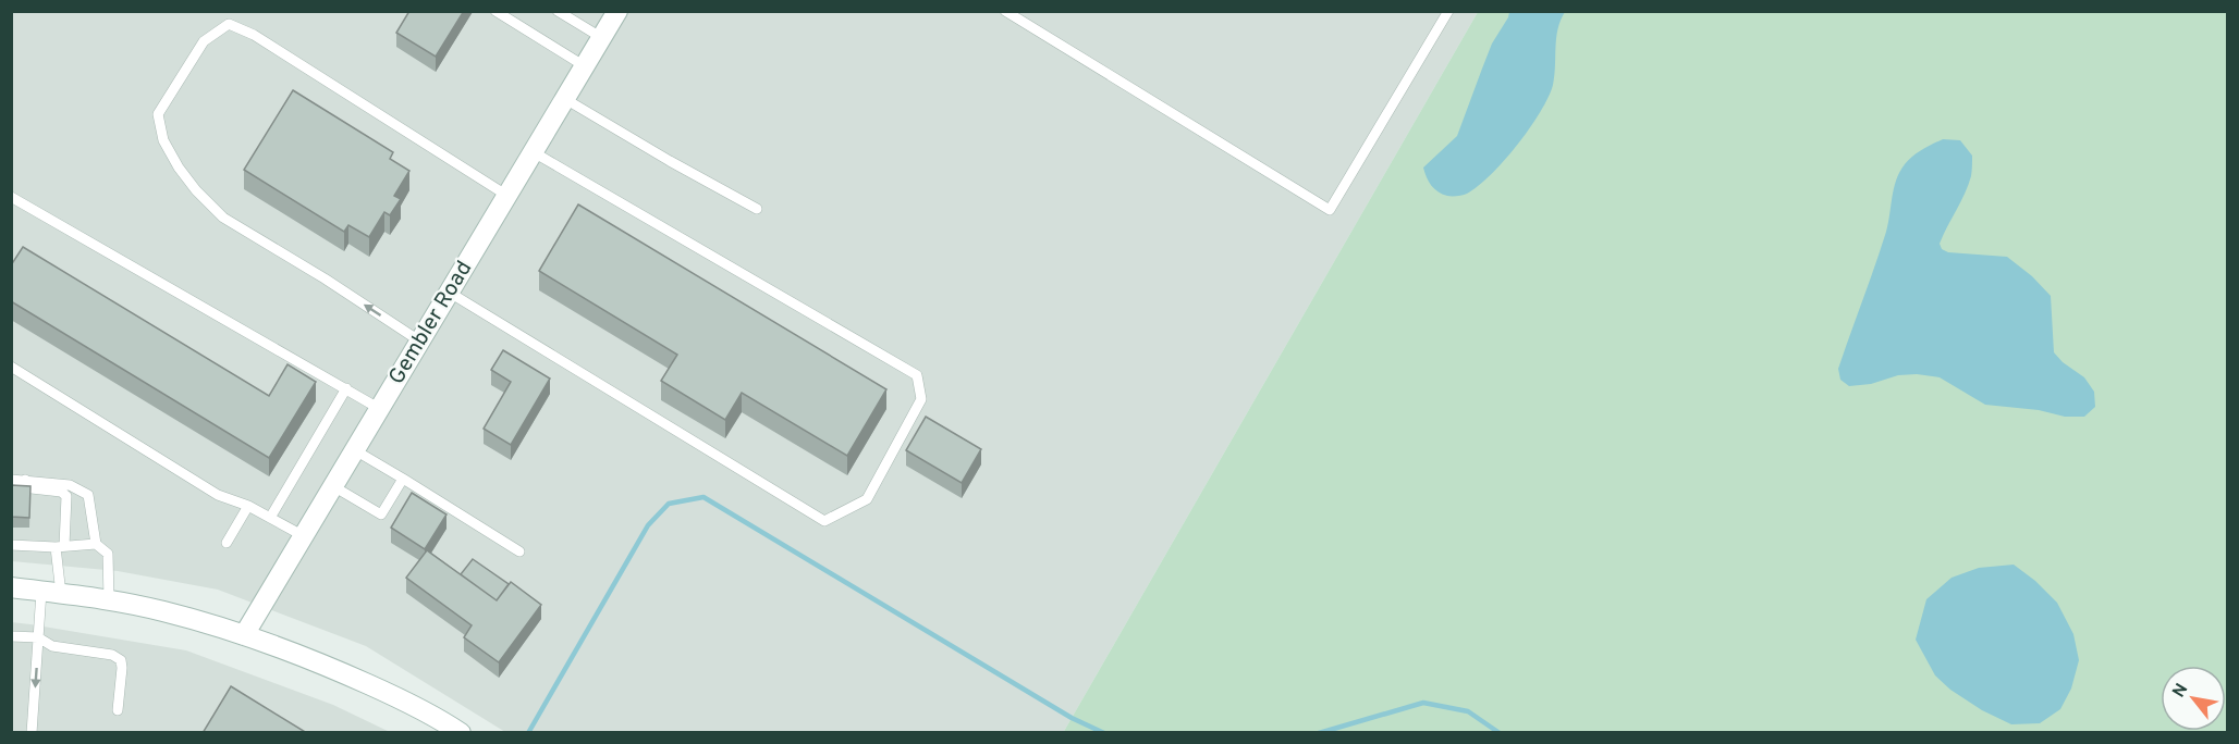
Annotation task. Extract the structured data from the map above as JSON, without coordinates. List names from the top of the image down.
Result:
{
  "streets": {
    "main road": ["Gembler Road"]
  },
  "north": "top left"
}
